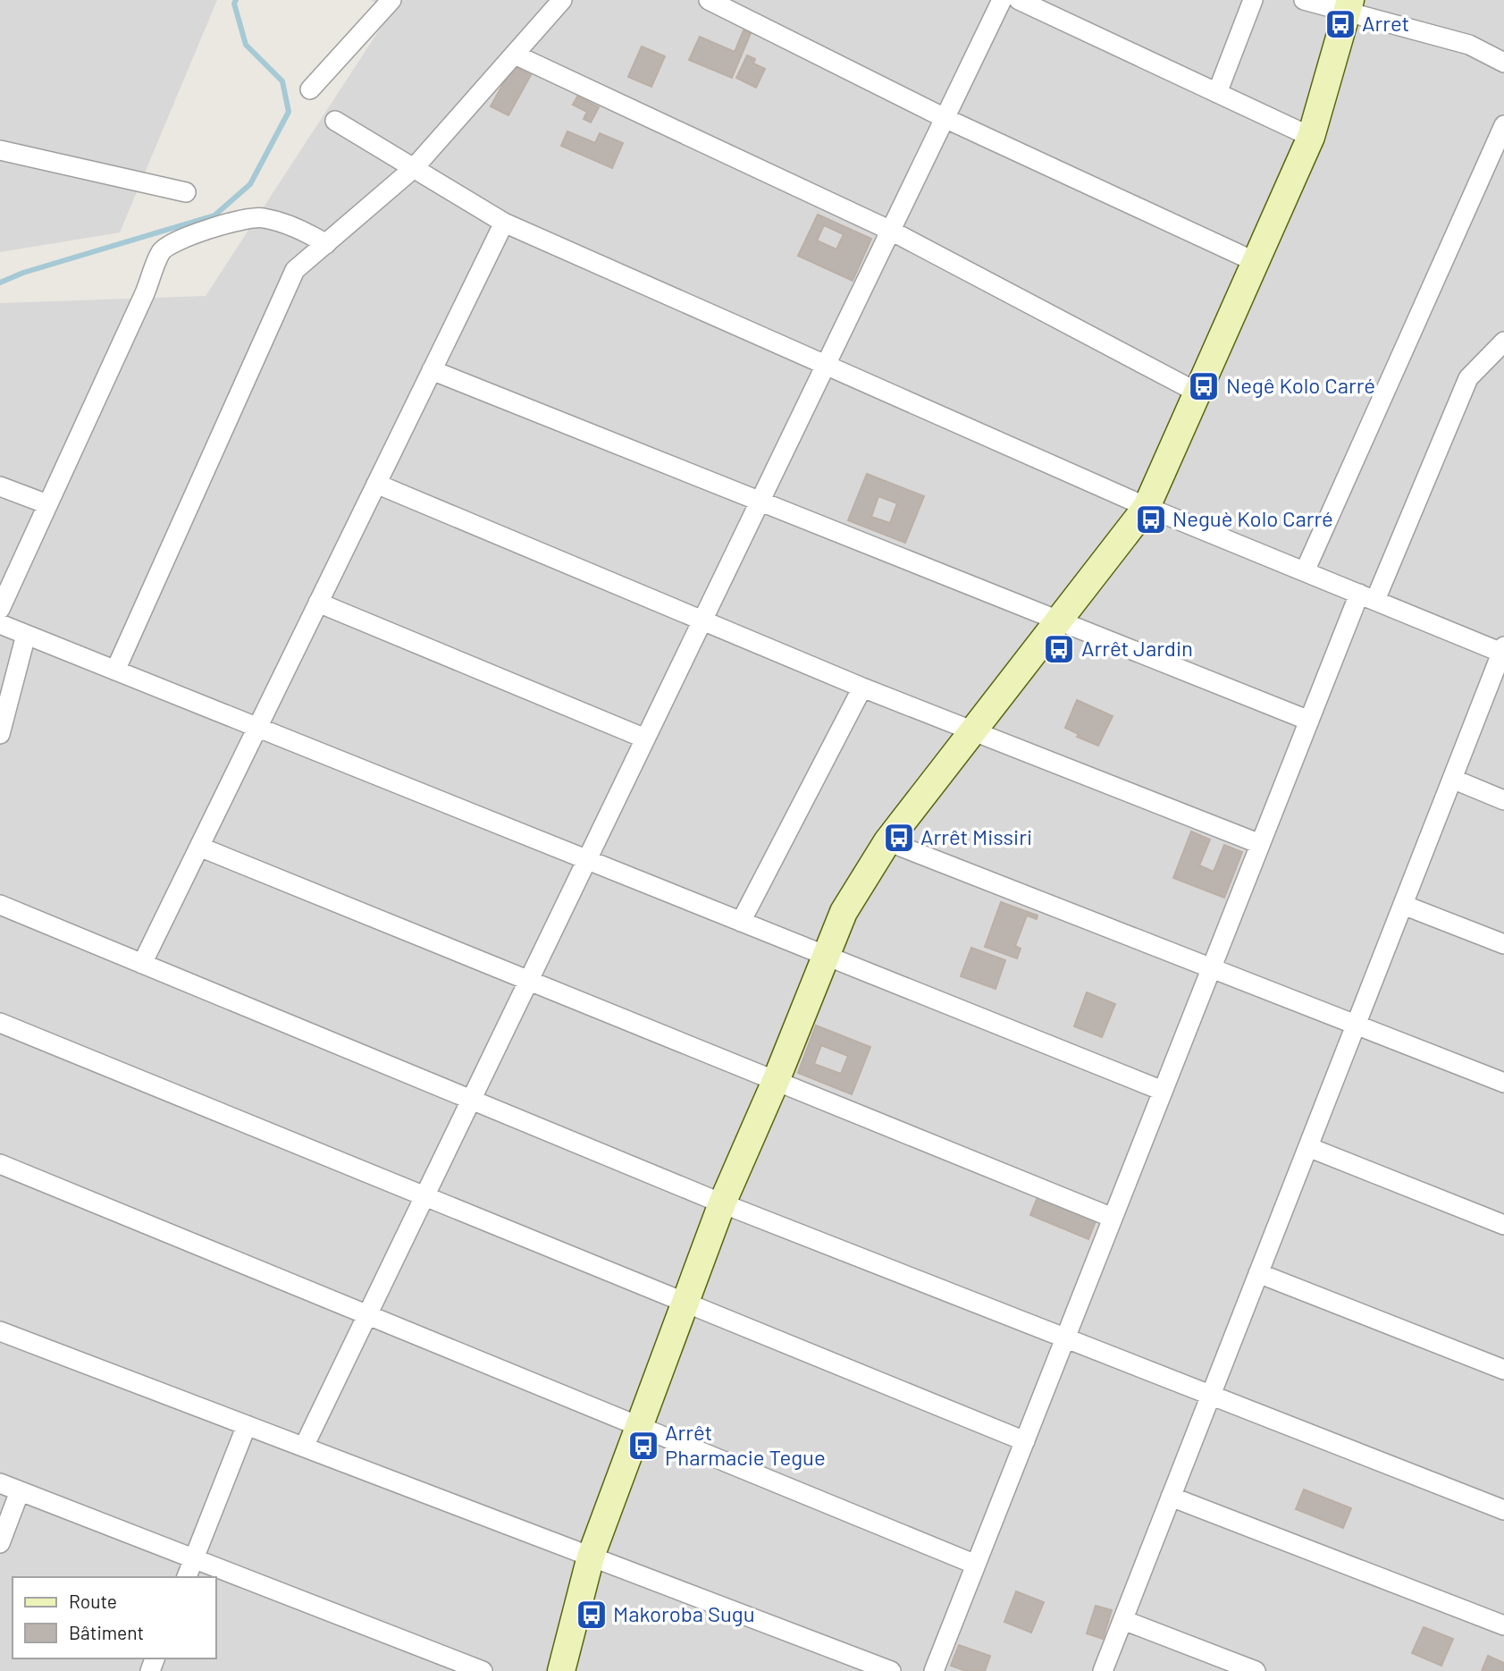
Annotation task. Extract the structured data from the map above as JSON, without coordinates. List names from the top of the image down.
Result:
{
  "places": {
    "bus stop": [
      "Arret",
      "Negê Kolo Carré",
      "Neguè Kolo Carré",
      "Arrêt Jardin",
      "Arrêt Missiri",
      "Arrêt Pharmacie Tegue",
      "Makoroba Sugu"
    ]
  },
  "legend": ["Route", "Bâtiment"]
}
